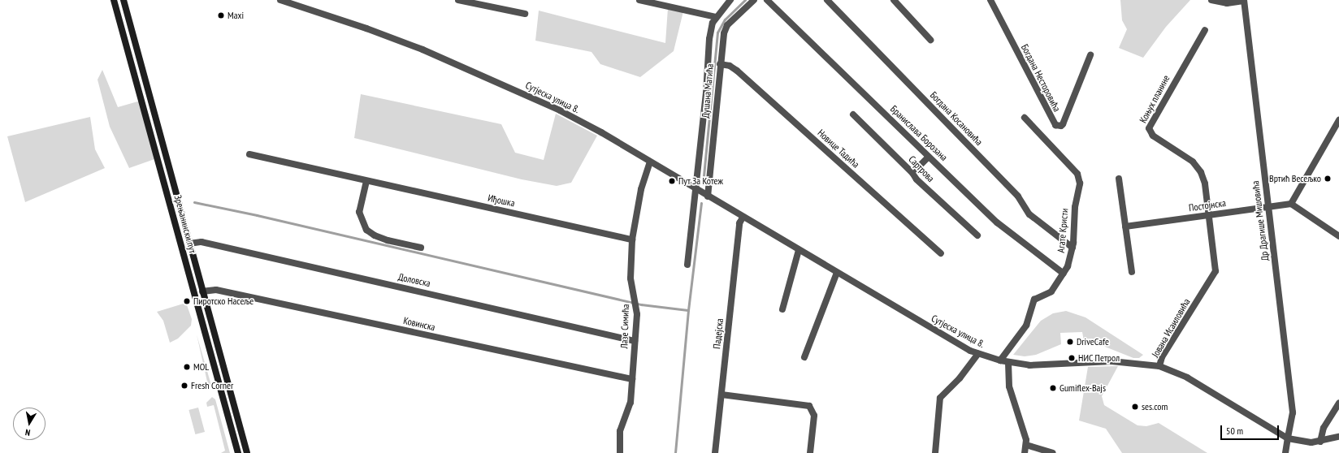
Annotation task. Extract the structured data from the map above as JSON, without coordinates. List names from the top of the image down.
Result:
{
  "streets": {
    "main road": ["Зрењанински пут"],
    "street": [
      "Богдана Несторовића",
      "Душана Матића",
      "Сутјеска улица 8.",
      "Коњух планине",
      "Богдана Косановића",
      "Бранислава Борозана",
      "Новице Тадића",
      "Сартрова",
      "Иђошка",
      "Постојнска",
      "Др Драгише Мишовића",
      "Агате Кристи",
      "Доловска",
      "Ковинска",
      "Лазе Симића",
      "Јована Исаиловића",
      "Падејска"
    ]
  },
  "crossings": [
    ["Душана Матића", "Сутјеска улица 8."],
    ["Душана Матића", "Новице Тадића"],
    ["Сутјеска улица 8.", "Агате Кристи"],
    ["Сутјеска улица 8.", "Лазе Симића"],
    ["Сутјеска улица 8.", "Јована Исаиловића"],
    ["Сутјеска улица 8.", "Падејска"],
    ["Коњух планине", "Постојнска"],
    ["Коњух планине", "Јована Исаиловића"],
    ["Богдана Косановића", "Агате Кристи"],
    ["Бранислава Борозана", "Агате Кристи"],
    ["Иђошка", "Лазе Симића"],
    ["Постојнска", "Др Драгише Мишовића"],
    ["Постојнска", "Јована Исаиловића"],
    ["Др Драгише Мишовића", "Јована Исаиловића"],
    ["Зрењанински пут", "Доловска"],
    ["Зрењанински пут", "Ковинска"],
    ["Доловска", "Лазе Симића"],
    ["Ковинска", "Лазе Симића"]
  ],
  "places": [
    "Maxi",
    "Вртић Весељко",
    "Пут За Котеж",
    "Пиротско Насеље",
    "DriveCafe",
    "НИС Петрол",
    "MOL",
    "Fresh Corner",
    "Gumiflex-Bajs",
    "ses.com"
  ],
  "scale_bar": "50 m",
  "north": "bottom"
}
